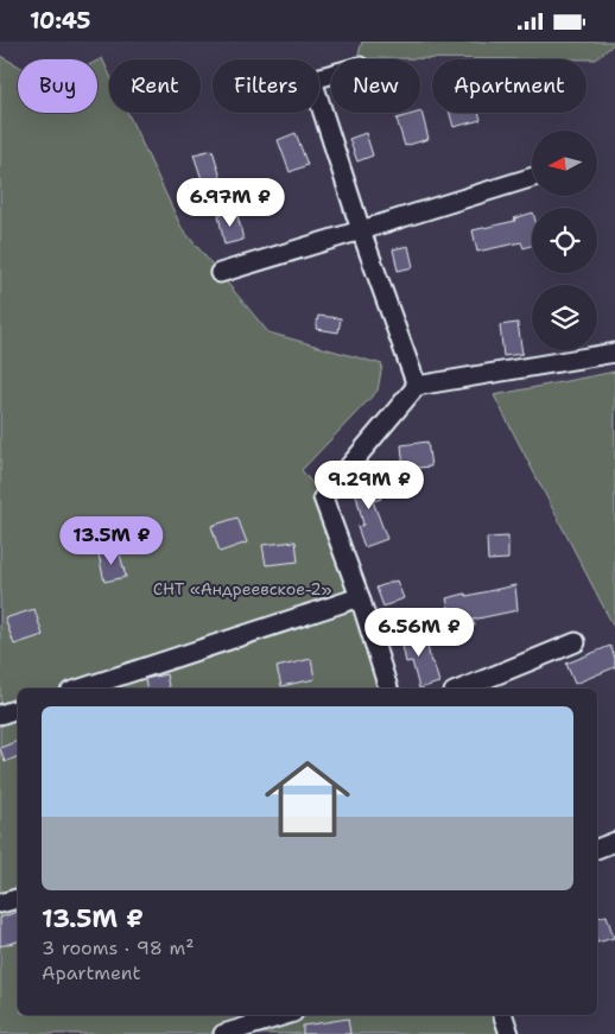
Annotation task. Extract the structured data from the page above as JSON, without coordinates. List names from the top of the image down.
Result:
{
  "parks": ["СНТ «Андреевское-2»"],
  "north": "left",
  "page": {
    "status": "10:45",
    "chip": [
      "Buy",
      "Rent",
      "Filters",
      "New",
      "Apartment"
    ],
    "price": [
      "6.97M ₽",
      "9.29M ₽",
      "13.5M ₽",
      "6.56M ₽"
    ],
    "list": [
      {
        "name": "13.5M ₽",
        "note": "3 rooms · 98 m² · Apartment"
      }
    ]
  }
}
